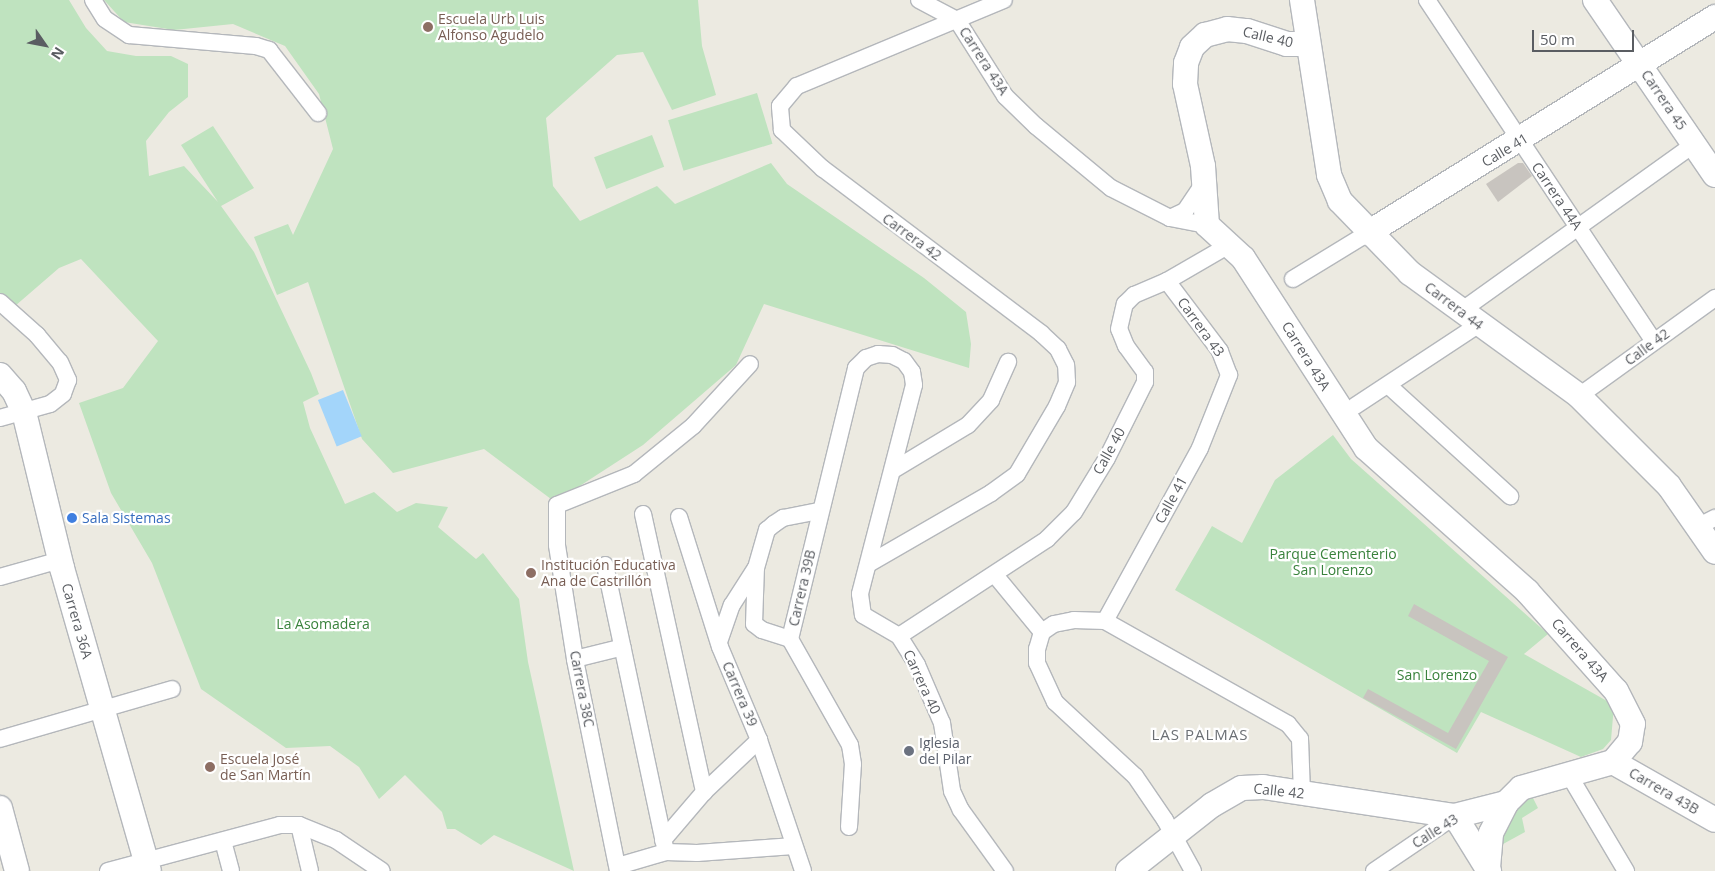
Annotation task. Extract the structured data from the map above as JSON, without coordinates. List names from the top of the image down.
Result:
{
  "streets": {
    "street": [
      "Calle 40",
      "Carrera 43A",
      "Carrera 45",
      "Calle 41",
      "Carrera 44A",
      "Carrera 42",
      "Carrera 44",
      "Carrera 43",
      "Calle 42",
      "Carrera 39B",
      "Carrera 36A",
      "Carrera 40",
      "Carrera 38C",
      "Carrera 39",
      "Carrera 43B",
      "Calle 43"
    ]
  },
  "crossings": [
    ["Calle 40", "Carrera 43A"],
    ["Calle 40", "Carrera 44"],
    ["Calle 40", "Carrera 43"],
    ["Calle 40", "Carrera 40"],
    ["Carrera 43A", "Carrera 42"],
    ["Carrera 43A", "Carrera 43B"],
    ["Carrera 43A", "Calle 43"],
    ["Carrera 45", "Calle 41"],
    ["Calle 41", "Carrera 44A"],
    ["Calle 41", "Carrera 44"],
    ["Calle 41", "Carrera 43"],
    ["Carrera 44A", "Calle 42"],
    ["Carrera 42", "Carrera 40"],
    ["Carrera 44", "Calle 42"],
    ["Calle 42", "Calle 43"],
    ["Carrera 39B", "Carrera 40"],
    ["Carrera 43B", "Calle 43"]
  ],
  "districts": ["LAS PALMAS"],
  "parks": ["Parque Cementerio San Lorenzo", "La Asomadera", "San Lorenzo"],
  "places": [
    "Escuela Urb Luis Alfonso Agudelo",
    "Sala Sistemas",
    "Institución Educativa Ana de Castrillón",
    "Iglesia del Pilar",
    "Escuela José de San Martín"
  ],
  "scale_bar": "50 m",
  "north": "bottom right"
}
